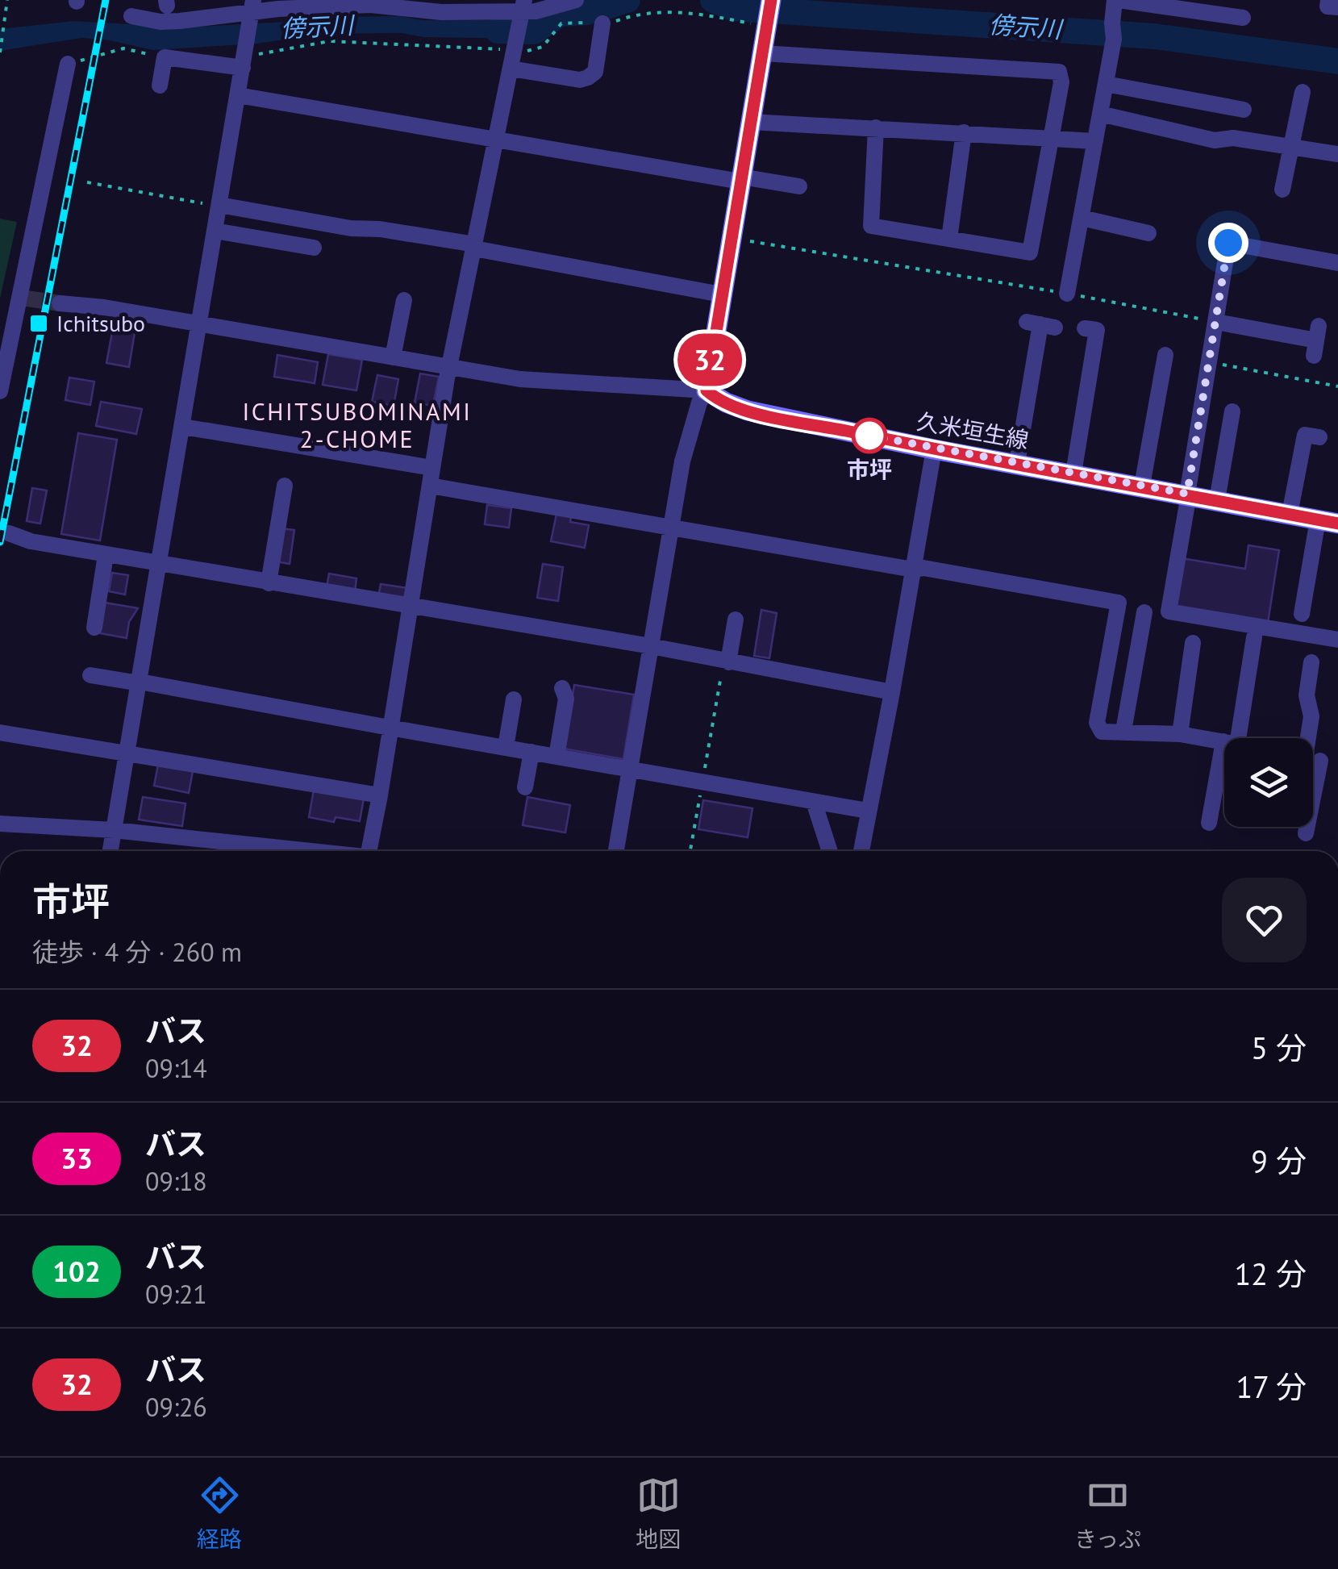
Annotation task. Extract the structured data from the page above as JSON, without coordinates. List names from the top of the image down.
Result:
{
  "streets": {
    "main road": ["久米垣生線"]
  },
  "districts": ["ICHITSUBOMINAMI 2-CHOME"],
  "water": ["傍示川"],
  "places": {
    "transit": ["Ichitsubo"],
    "other": ["市坪"]
  },
  "lines": ["bus line 32"],
  "page": {
    "on_map": "32",
    "heading": ["市坪", "徒歩 · 4 分 · 260 m"],
    "list": [
      {
        "mark": "32",
        "name": "バス",
        "note": "09:14",
        "value": "5 分"
      },
      {
        "mark": "33",
        "name": "バス",
        "note": "09:18",
        "value": "9 分"
      },
      {
        "mark": "102",
        "name": "バス",
        "note": "09:21",
        "value": "12 分"
      },
      {
        "mark": "32",
        "name": "バス",
        "note": "09:26",
        "value": "17 分"
      }
    ],
    "tabs": ["経路", "地図", "きっぷ"]
  }
}
